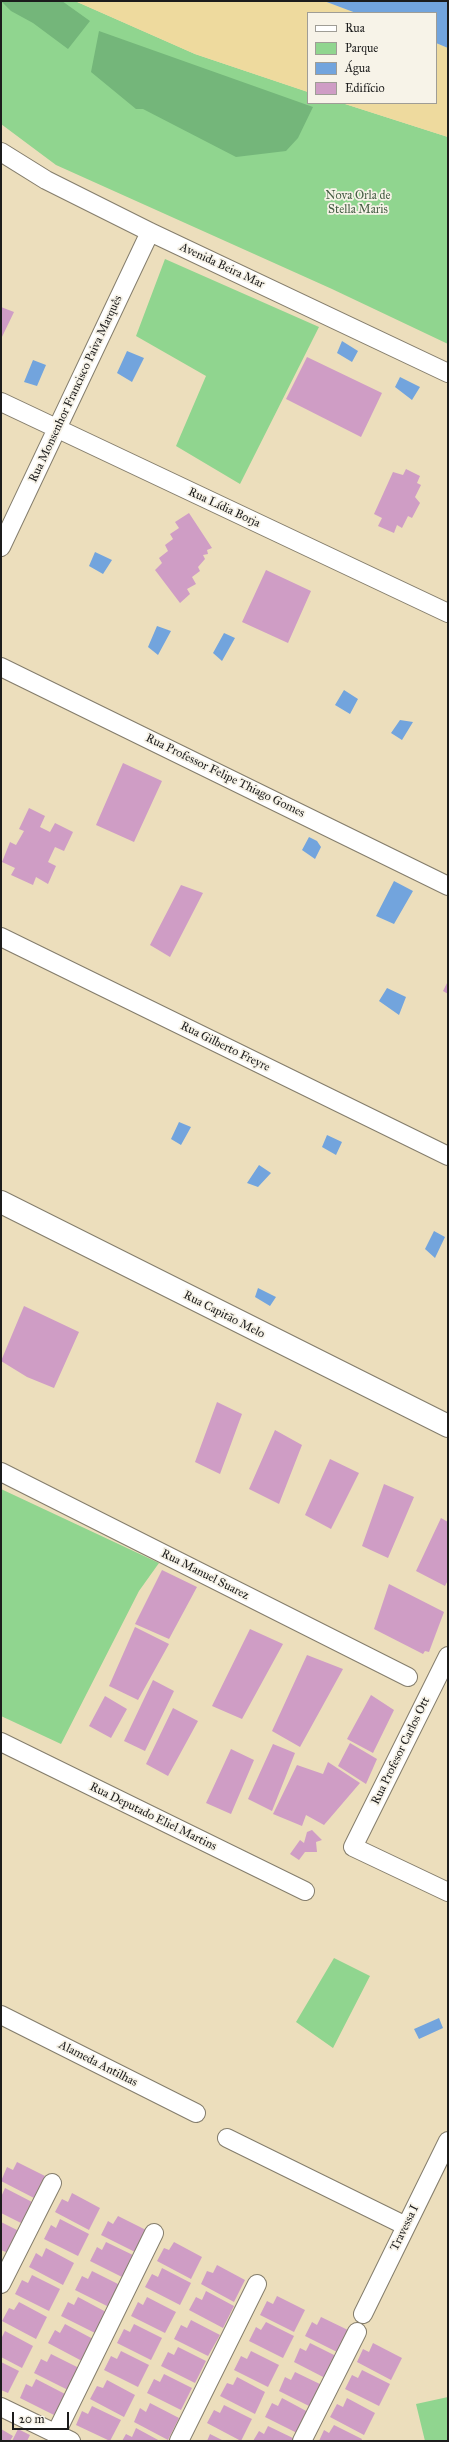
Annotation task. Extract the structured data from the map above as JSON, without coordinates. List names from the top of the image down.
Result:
{
  "streets": {
    "main road": ["Rua Capitão Melo"],
    "street": [
      "Avenida Beira Mar",
      "Rua Monsenhor Francisco Paiva Marquês",
      "Rua Lídia Borja",
      "Rua Professor Felipe Thiago Gomes",
      "Rua Gilberto Freyre",
      "Rua Manuel Suarez",
      "Rua Profesor Carlos Ott",
      "Rua Deputado Eliel Martins",
      "Alameda Antilhas",
      "Travessa I"
    ]
  },
  "crossings": [
    ["Avenida Beira Mar", "Rua Monsenhor Francisco Paiva Marquês"],
    ["Rua Monsenhor Francisco Paiva Marquês", "Rua Lídia Borja"]
  ],
  "parks": ["Nova Orla de Stella Maris"],
  "legend": [
    "Rua",
    "Parque",
    "Água",
    "Edifício"
  ],
  "scale_bar": "20 m"
}
